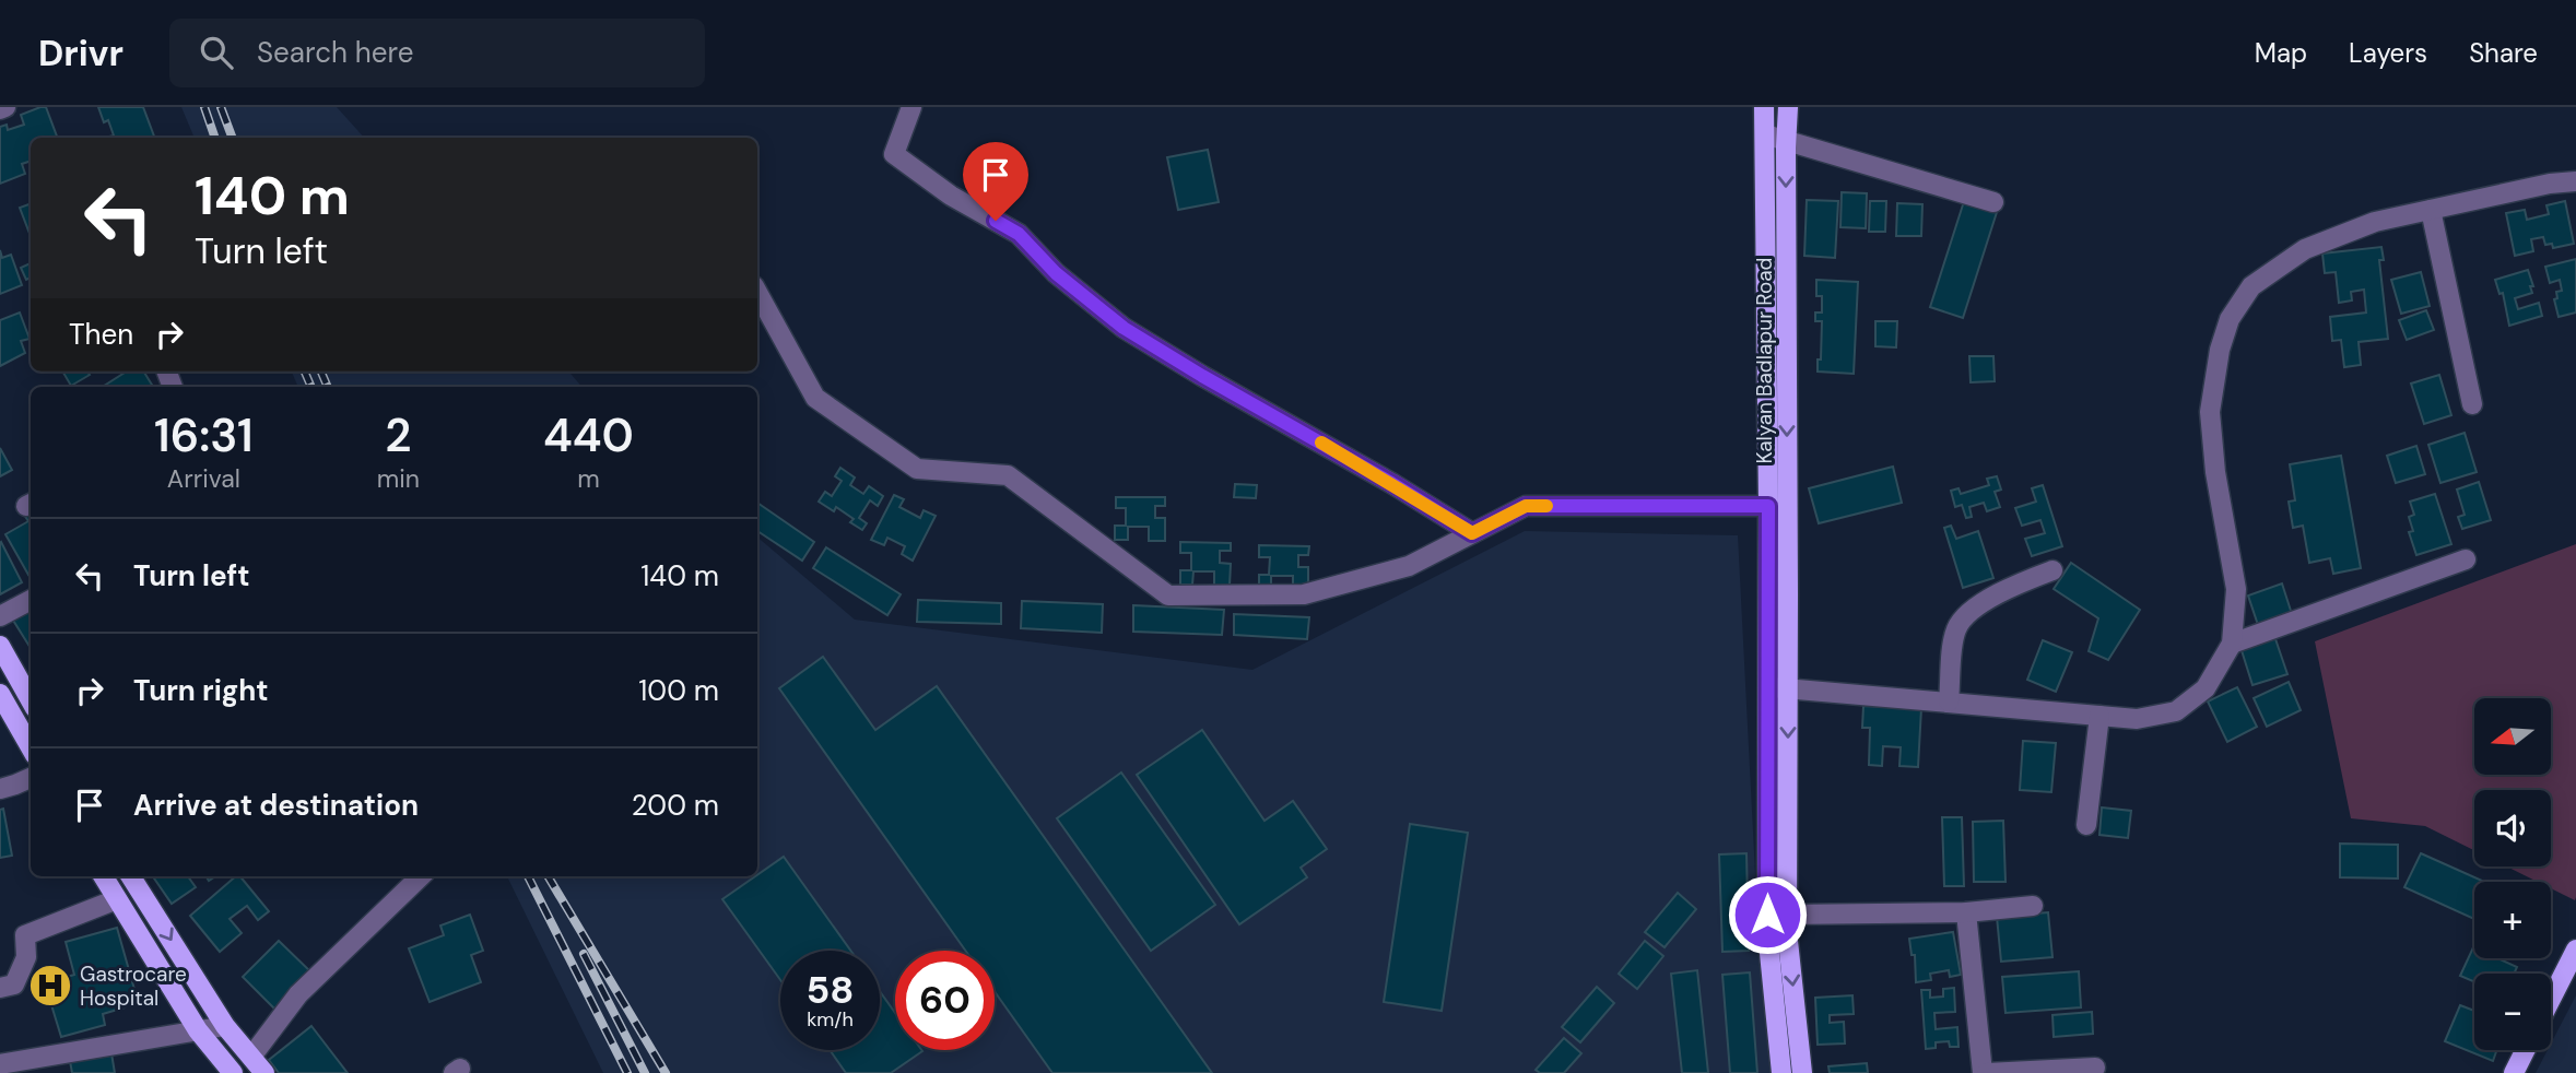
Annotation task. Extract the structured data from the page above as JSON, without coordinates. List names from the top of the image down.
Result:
{
  "streets": {
    "main road": ["Kalyan Badlapur Road"]
  },
  "places": {
    "hospital": ["Gastrocare Hospital"]
  },
  "north": "left",
  "page": {
    "header": "Drivr",
    "search": "Search here",
    "nav": ["Map", "Layers", "Share"],
    "turn": ["140 m", "Turn left"],
    "then": "Then",
    "eta": [
      "16:31",
      "Arrival",
      "2",
      "min",
      "440",
      "m"
    ],
    "list": [
      {
        "name": "Turn left",
        "value": "140 m"
      },
      {
        "name": "Turn right",
        "value": "100 m"
      },
      {
        "name": "Arrive at destination",
        "value": "200 m"
      }
    ],
    "map_buttons": ["+", "−"],
    "speed": "58 km/h",
    "limit": "60"
  }
}
